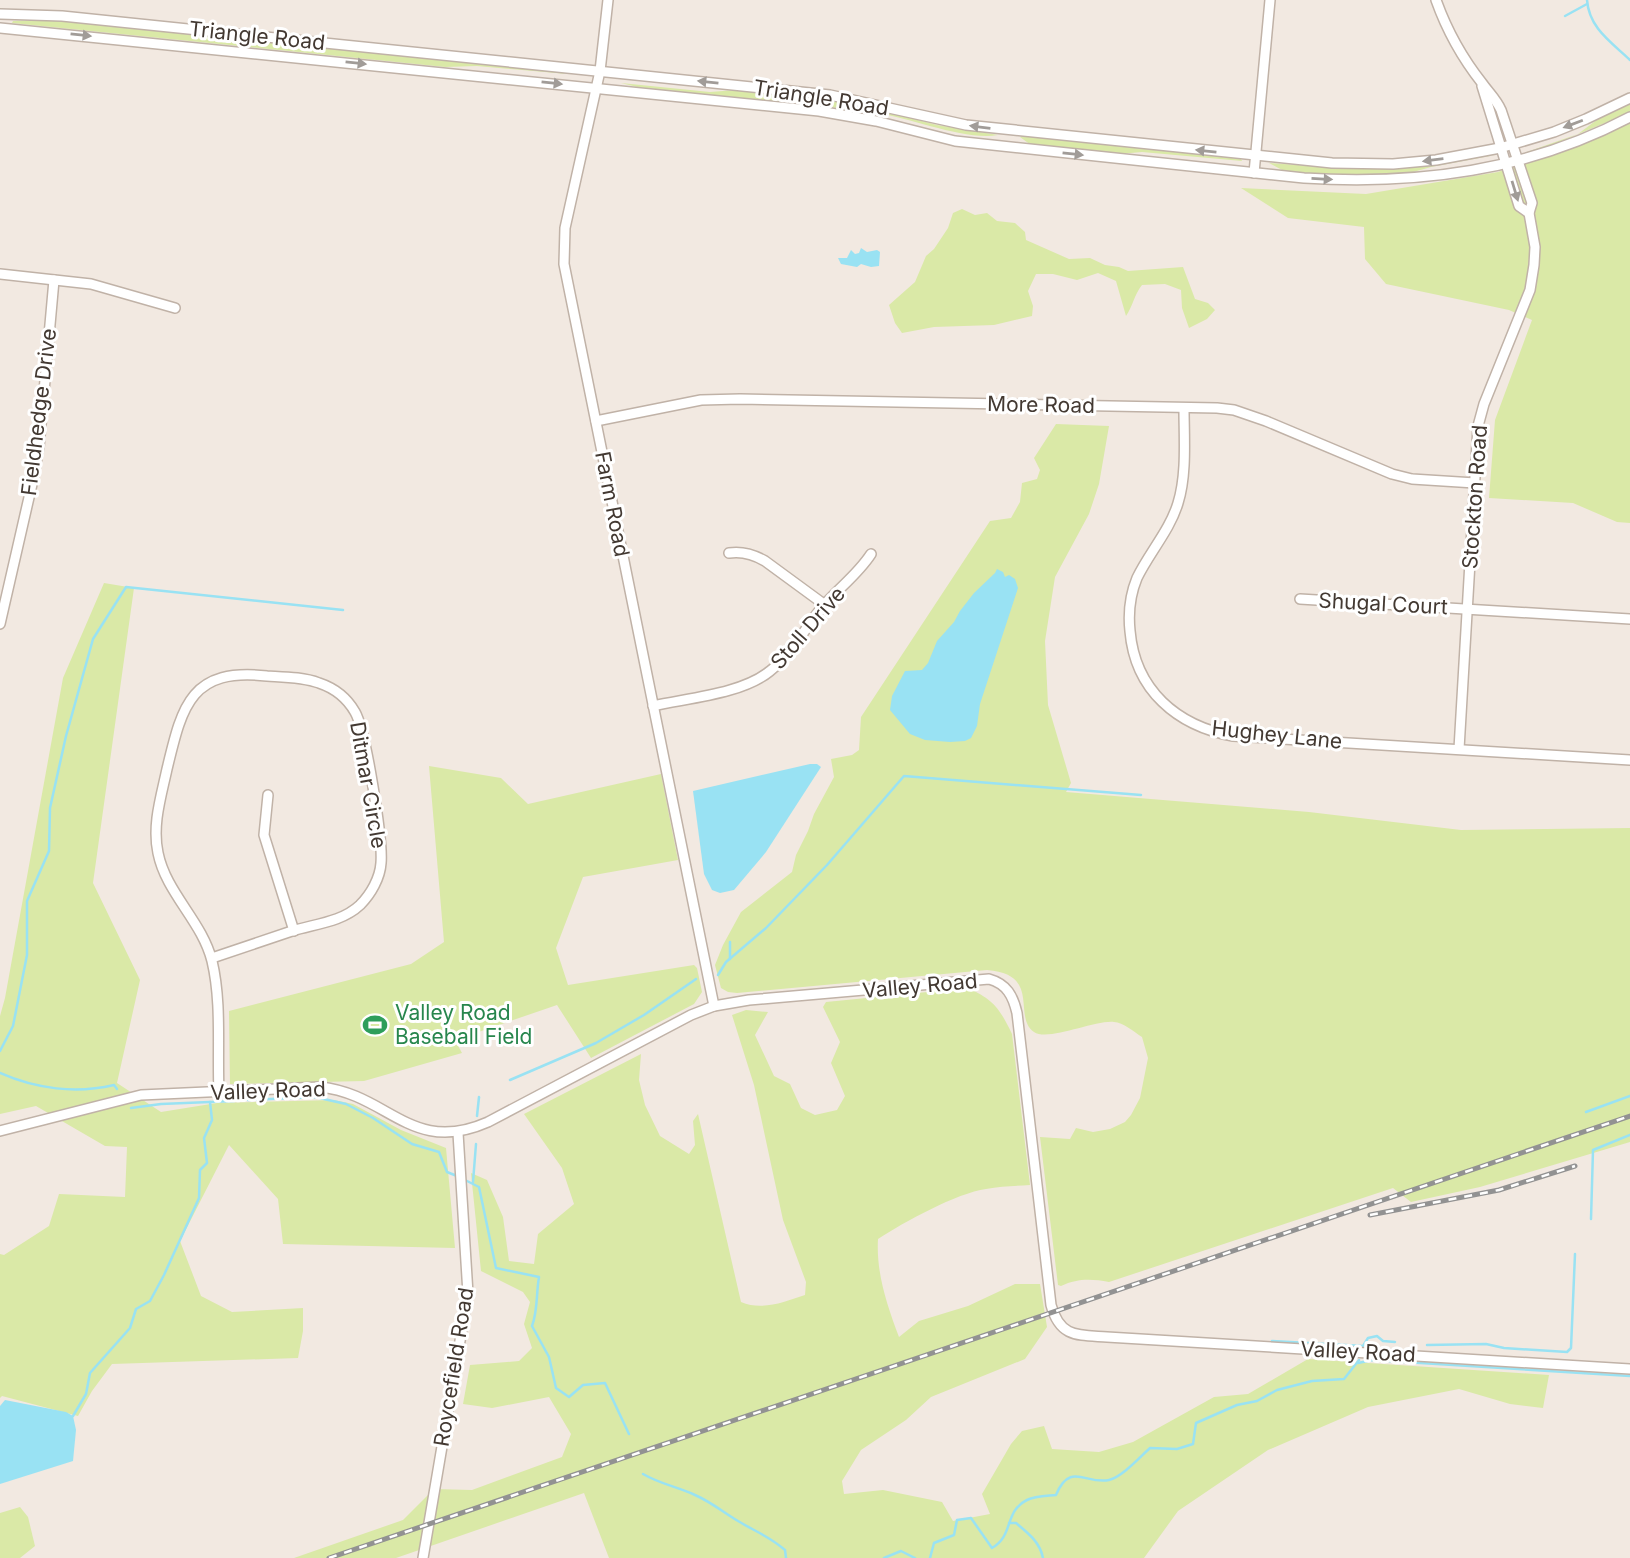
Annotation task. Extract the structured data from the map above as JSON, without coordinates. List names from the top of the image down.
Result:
{
  "streets": {
    "street": [
      "Triangle Road",
      "More Road",
      "Fieldhedge Drive",
      "Stockton Road",
      "Farm Road",
      "Shugal Court",
      "Stoll Drive",
      "Hughey Lane",
      "Ditmar Circle",
      "Valley Road",
      "Roycefield Road"
    ]
  },
  "crossings": [
    ["Triangle Road", "Stockton Road"],
    ["Triangle Road", "Farm Road"],
    ["More Road", "Stockton Road"],
    ["More Road", "Farm Road"],
    ["More Road", "Hughey Lane"],
    ["Stockton Road", "Shugal Court"],
    ["Stockton Road", "Hughey Lane"],
    ["Farm Road", "Stoll Drive"],
    ["Farm Road", "Valley Road"],
    ["Ditmar Circle", "Valley Road"],
    ["Valley Road", "Roycefield Road"]
  ],
  "places": {
    "sports": ["Valley Road Baseball Field"]
  }
}
